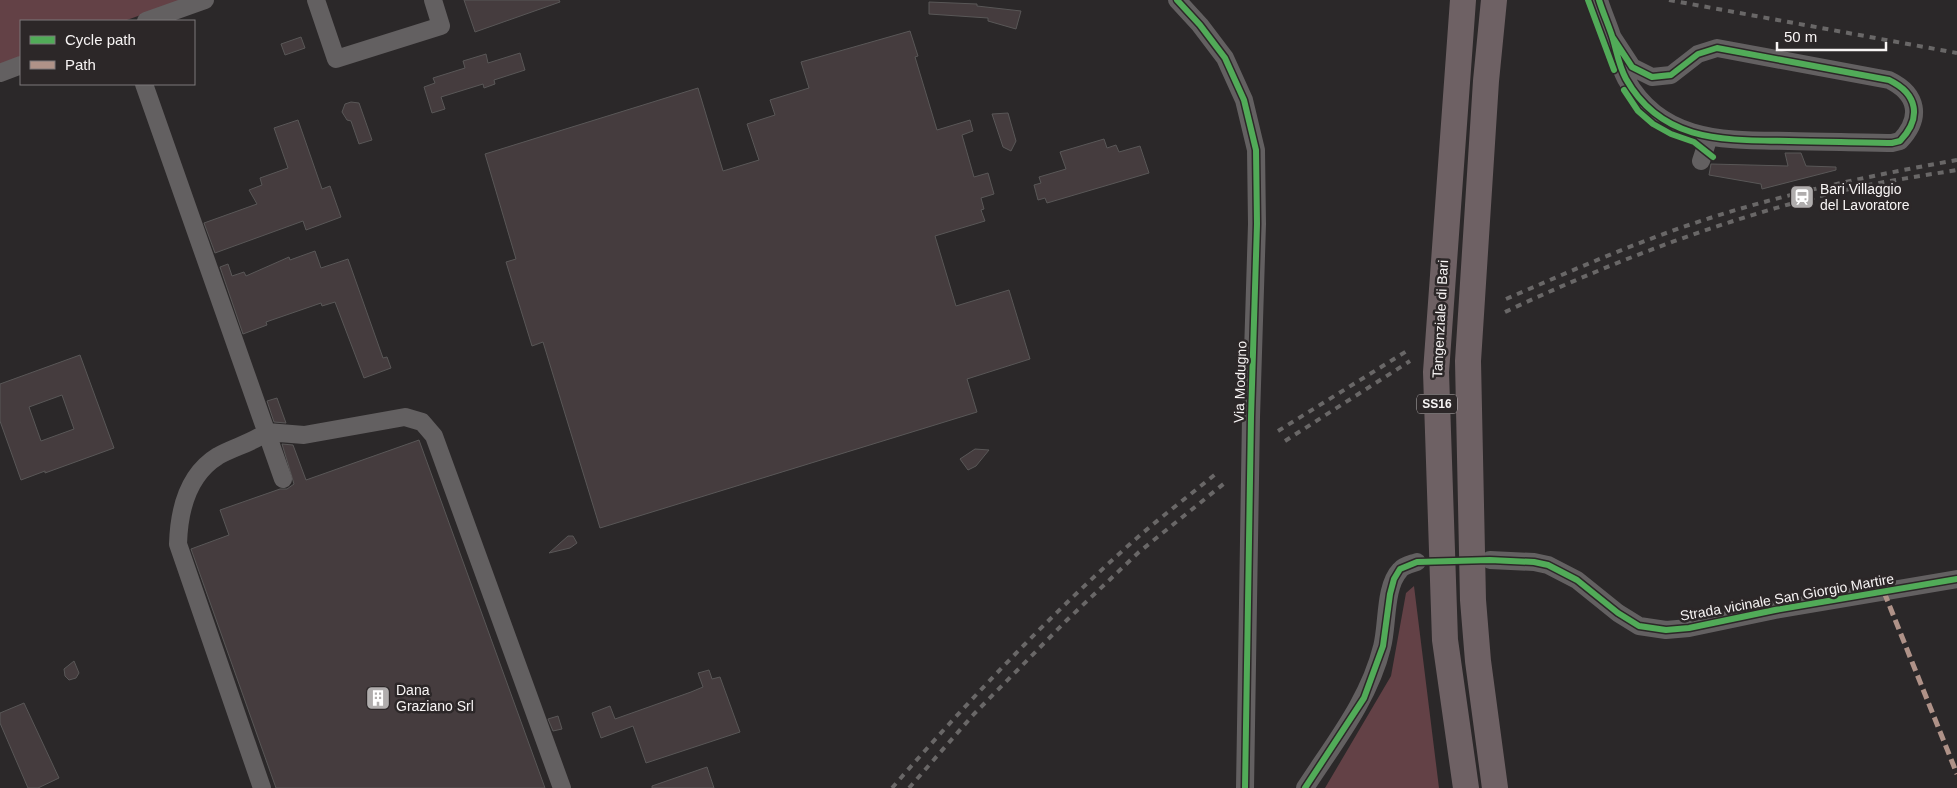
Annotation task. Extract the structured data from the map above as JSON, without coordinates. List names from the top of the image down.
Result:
{
  "streets": {
    "highway": ["Tangenziale di Bari", "SS16"],
    "street": ["Via Modugno", "Strada vicinale San Giorgio Martire"]
  },
  "places": {
    "station": ["Bari Villaggio del Lavoratore"],
    "building": ["Dana Graziano Srl"]
  },
  "legend": ["Cycle path", "Path"],
  "scale_bar": "50 m"
}
